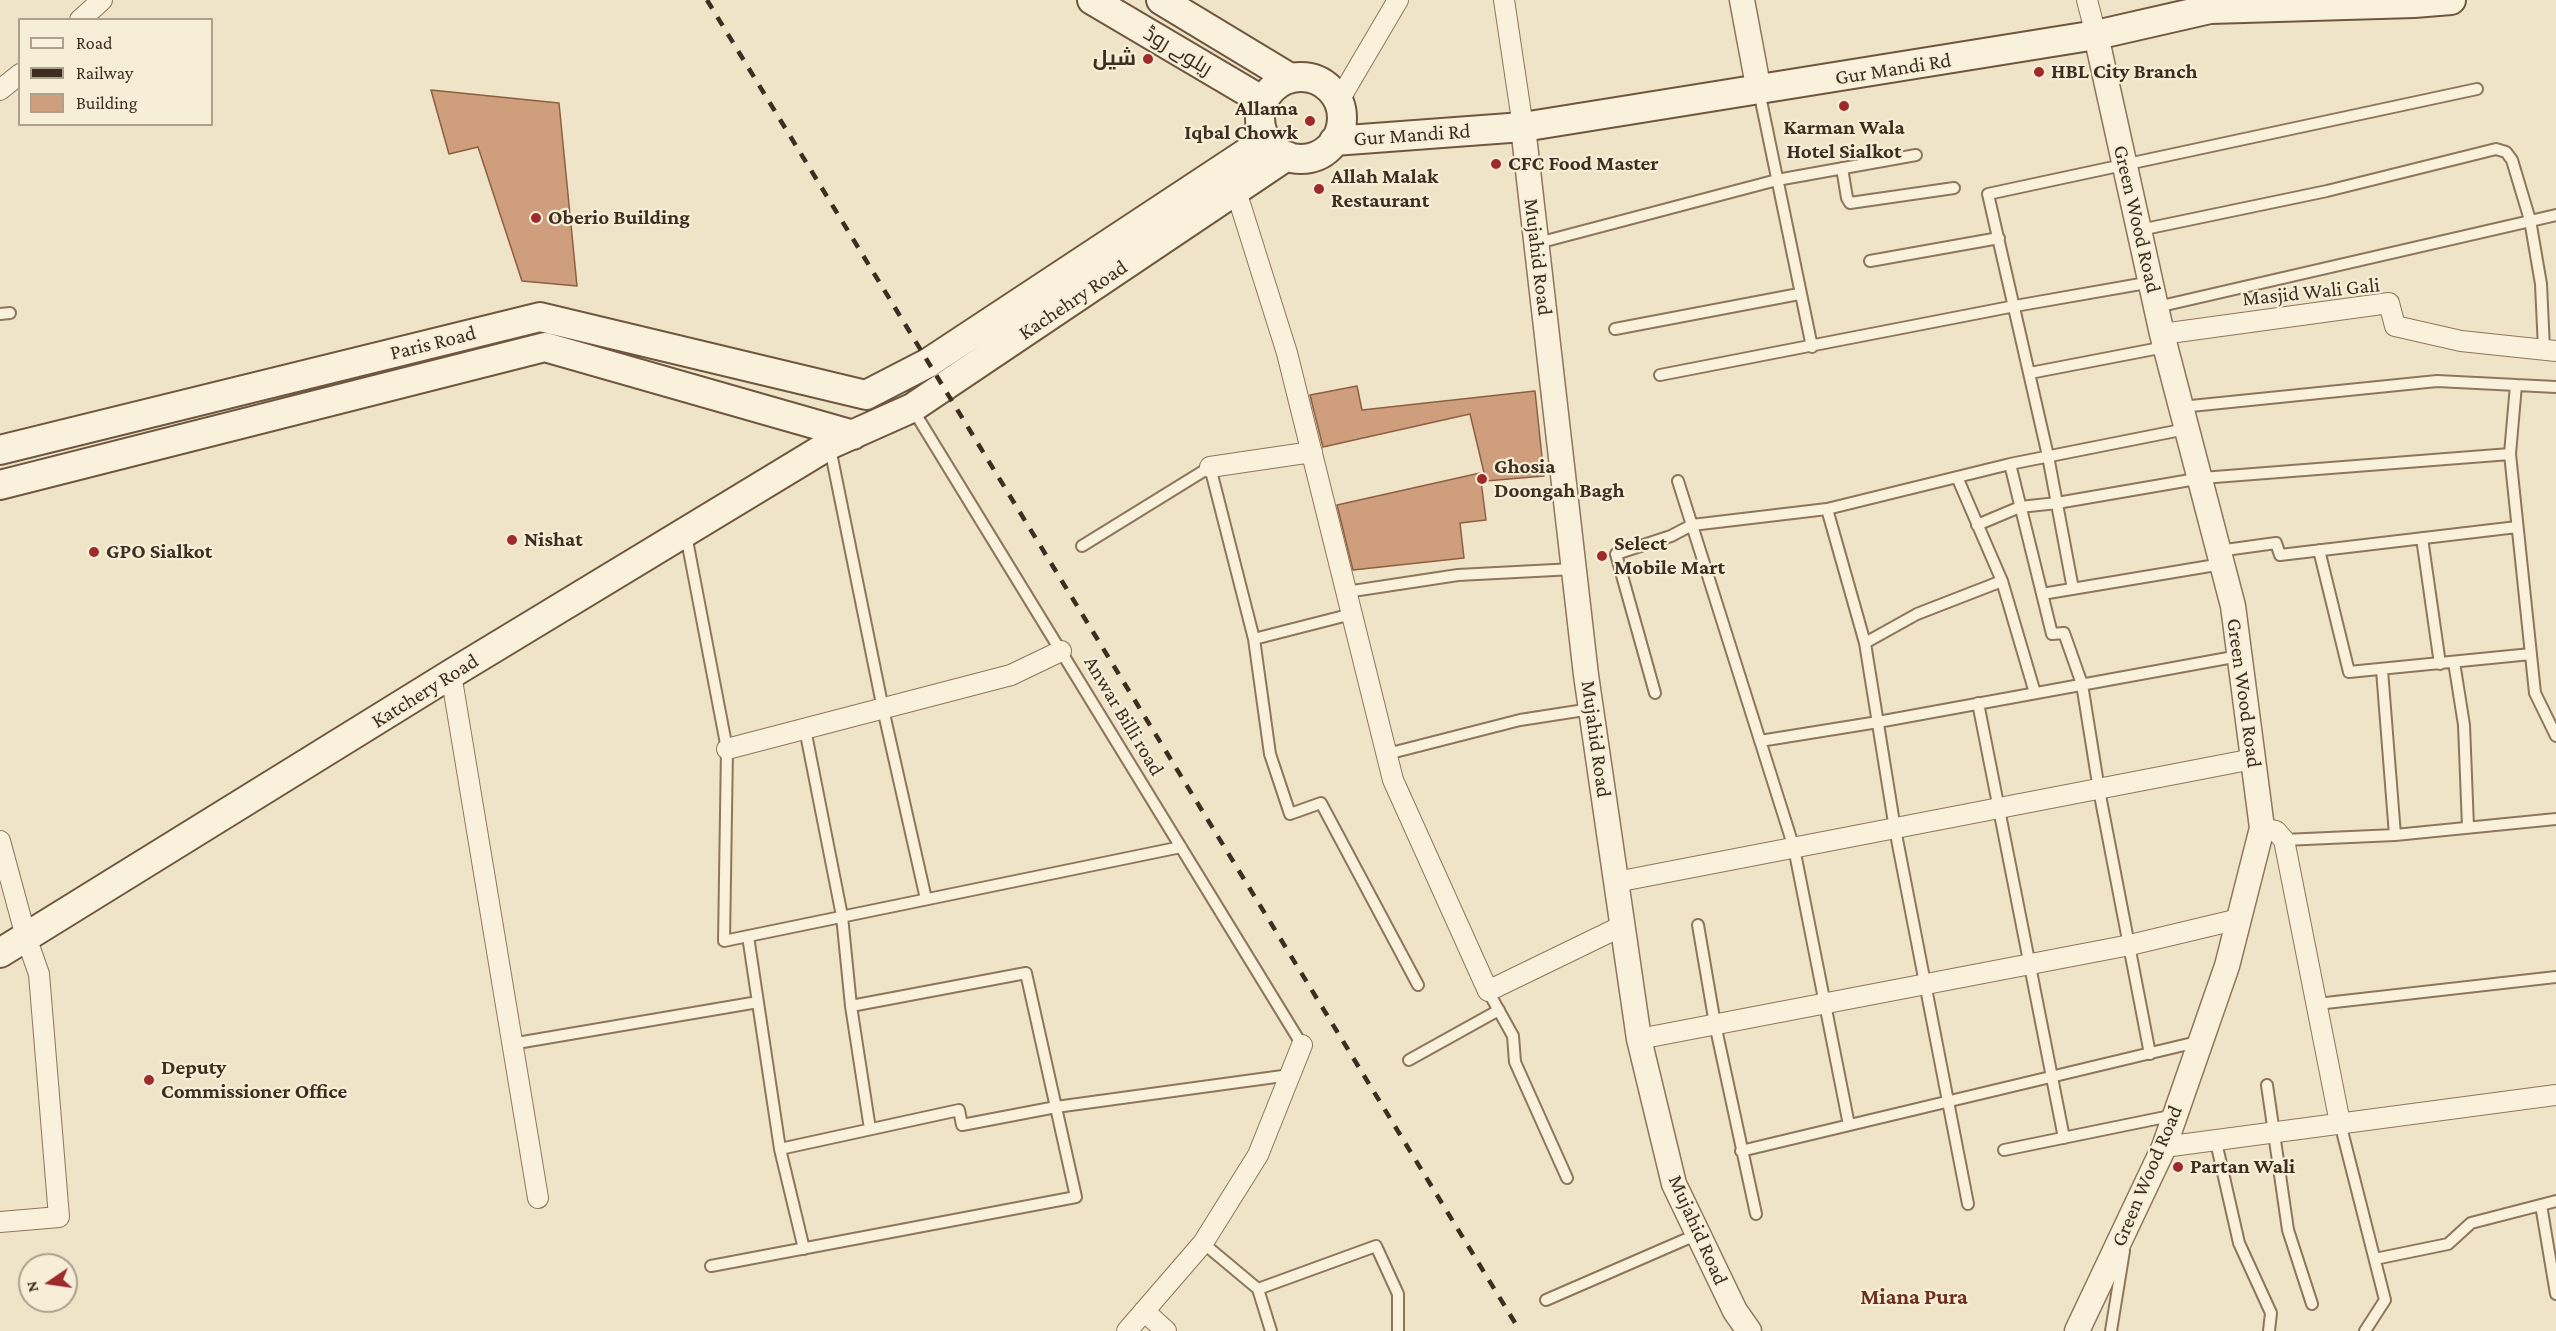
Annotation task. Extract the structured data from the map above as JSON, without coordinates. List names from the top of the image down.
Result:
{
  "streets": {
    "main road": [
      "ریلوے روڈ",
      "Gur Mandi Rd",
      "Kachehry Road",
      "Paris Road",
      "Katchery Road"
    ],
    "street": ["Green Wood Road", "Mujahid Road", "Masjid Wali Gali"],
    "lane": ["Anwar Billi road"]
  },
  "crossings": [
    ["ریلوے روڈ", "Gur Mandi Rd"],
    ["ریلوے روڈ", "Kachehry Road"],
    ["Gur Mandi Rd", "Green Wood Road"],
    ["Gur Mandi Rd", "Mujahid Road"],
    ["Gur Mandi Rd", "Kachehry Road"],
    ["Green Wood Road", "Masjid Wali Gali"],
    ["Kachehry Road", "Paris Road"],
    ["Kachehry Road", "Katchery Road"],
    ["Kachehry Road", "Anwar Billi road"],
    ["Paris Road", "Katchery Road"]
  ],
  "districts": ["Miana Pura"],
  "places": [
    "شیل",
    "HBL City Branch",
    "Karman Wala Hotel Sialkot",
    "Allama Iqbal Chowk",
    "CFC Food Master",
    "Allah Malak Restaurant",
    "Oberio Building",
    "Ghosia Doongah Bagh",
    "Nishat",
    "GPO Sialkot",
    "Select Mobile Mart",
    "Deputy Commissioner Office",
    "Partan Wali"
  ],
  "legend": ["Road", "Railway", "Building"],
  "north": "left"
}
